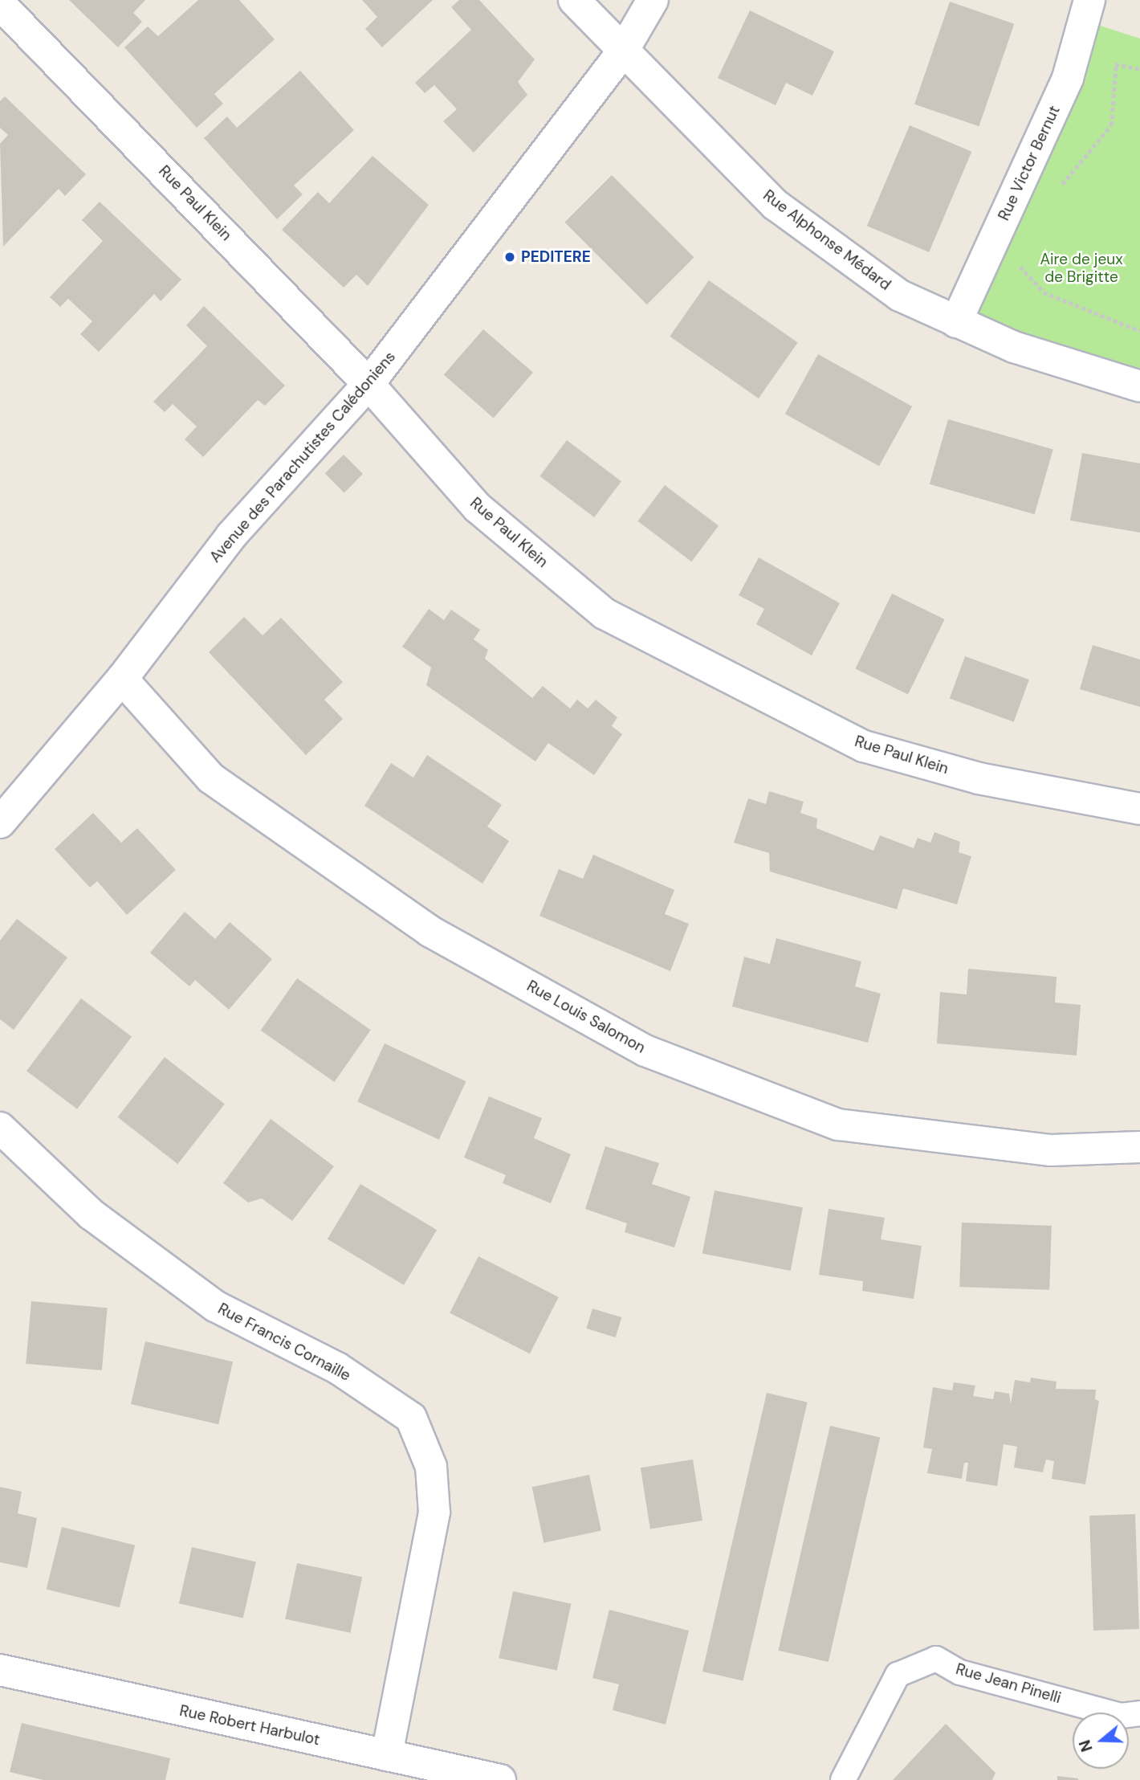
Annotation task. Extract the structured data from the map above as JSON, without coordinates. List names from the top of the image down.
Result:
{
  "streets": {
    "street": [
      "Rue Victor Bernut",
      "Rue Paul Klein",
      "Rue Alphonse Médard",
      "Avenue des Parachutistes Calédoniens",
      "Rue Louis Salomon",
      "Rue Francis Cornaille",
      "Rue Robert Harbulot"
    ],
    "lane": ["Rue Jean Pinelli"]
  },
  "crossings": [
    ["Rue Victor Bernut", "Rue Alphonse Médard"],
    ["Rue Paul Klein", "Avenue des Parachutistes Calédoniens"],
    ["Rue Alphonse Médard", "Avenue des Parachutistes Calédoniens"],
    ["Avenue des Parachutistes Calédoniens", "Rue Louis Salomon"],
    ["Rue Francis Cornaille", "Rue Robert Harbulot"]
  ],
  "parks": ["Aire de jeux de Brigitte"],
  "places": ["PEDITERE"],
  "north": "left"
}
